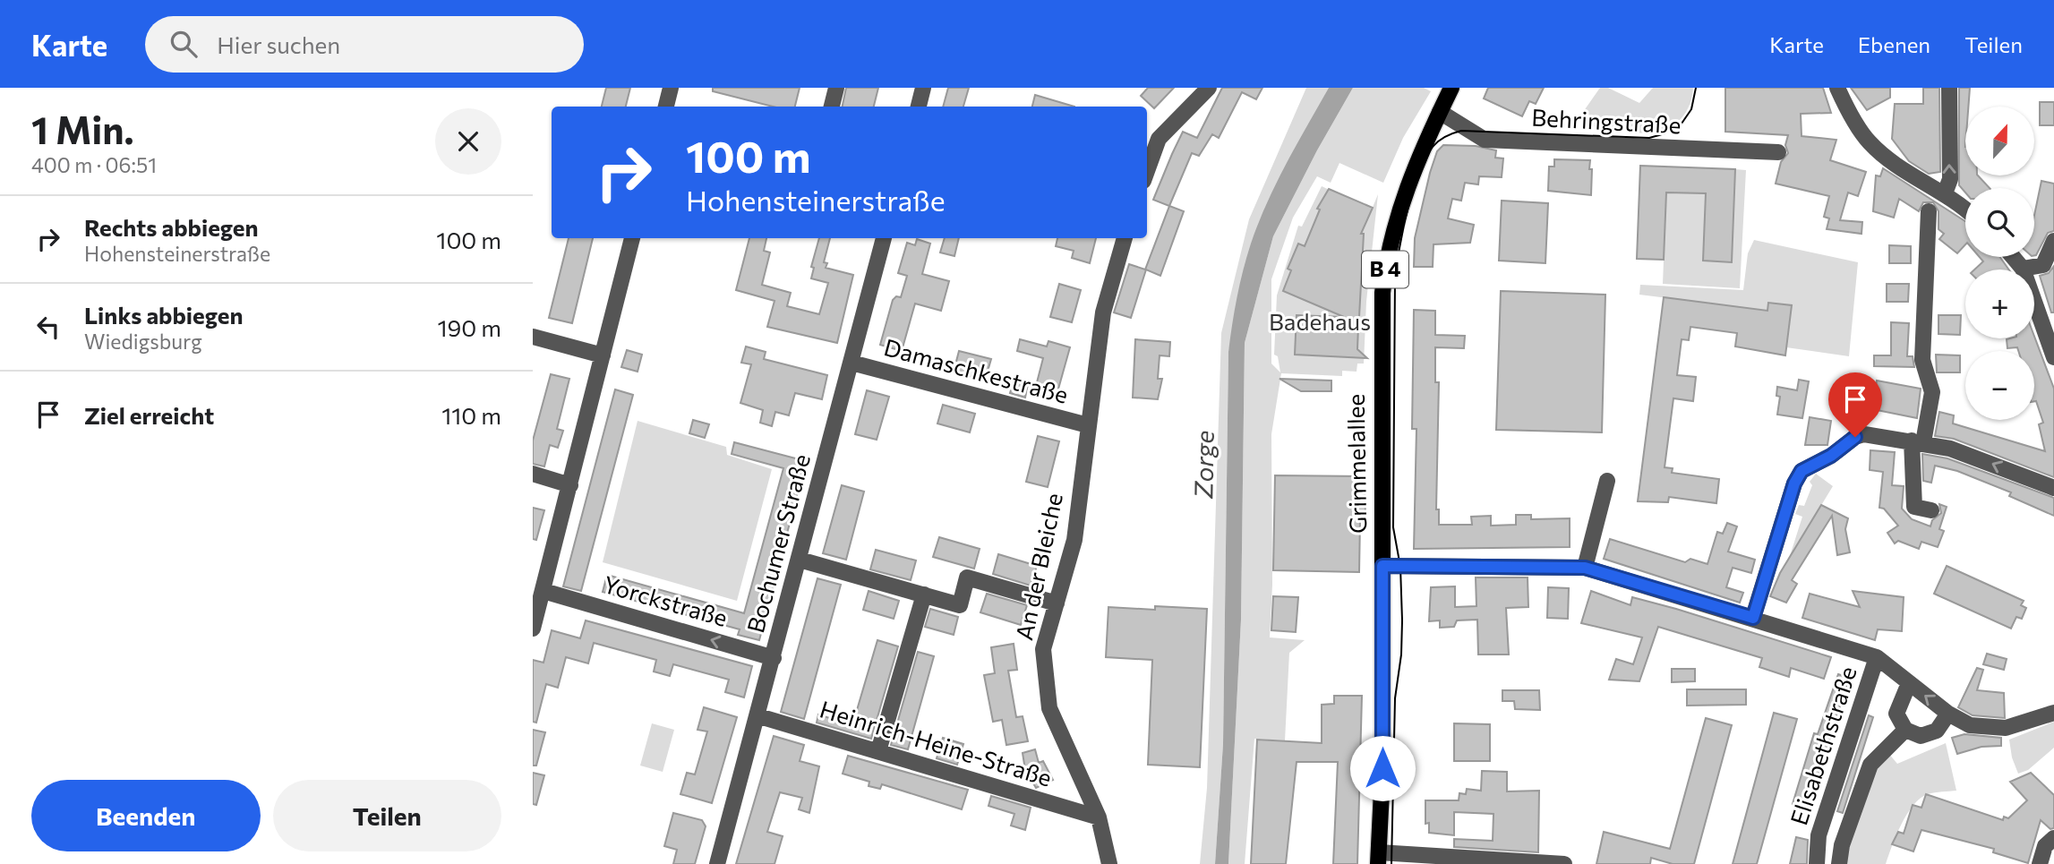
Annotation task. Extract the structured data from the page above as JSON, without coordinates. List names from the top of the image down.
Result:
{
  "streets": {
    "main road": ["B 4", "Grimmelallee"],
    "street": [
      "Behringstraße",
      "Damaschkestraße",
      "Bochumer Straße",
      "An der Bleiche",
      "Yorckstraße",
      "Heinrich-Heine-Straße",
      "Elisabethstraße"
    ]
  },
  "crossings": [
    ["Behringstraße", "Grimmelallee"],
    ["Damaschkestraße", "Bochumer Straße"],
    ["Damaschkestraße", "An der Bleiche"],
    ["Bochumer Straße", "Yorckstraße"],
    ["Bochumer Straße", "Heinrich-Heine-Straße"],
    ["An der Bleiche", "Heinrich-Heine-Straße"]
  ],
  "one_way": ["Yorckstraße"],
  "water": ["Zorge"],
  "parks": ["Badehaus"],
  "north": "top",
  "page": {
    "header": "Karte",
    "search": "Hier suchen",
    "nav": ["Karte", "Ebenen", "Teilen"],
    "heading": ["1 Min.", "400 m · 06:51"],
    "map_buttons": ["+", "−"],
    "turn": ["100 m", "Hohensteinerstraße"],
    "list": [
      {
        "name": "Rechts abbiegen",
        "note": "Hohensteinerstraße",
        "value": "100 m"
      },
      {
        "name": "Links abbiegen",
        "note": "Wiedigsburg",
        "value": "190 m"
      },
      {
        "name": "Ziel erreicht",
        "value": "110 m"
      }
    ],
    "buttons": ["Beenden", "Teilen"]
  }
}
